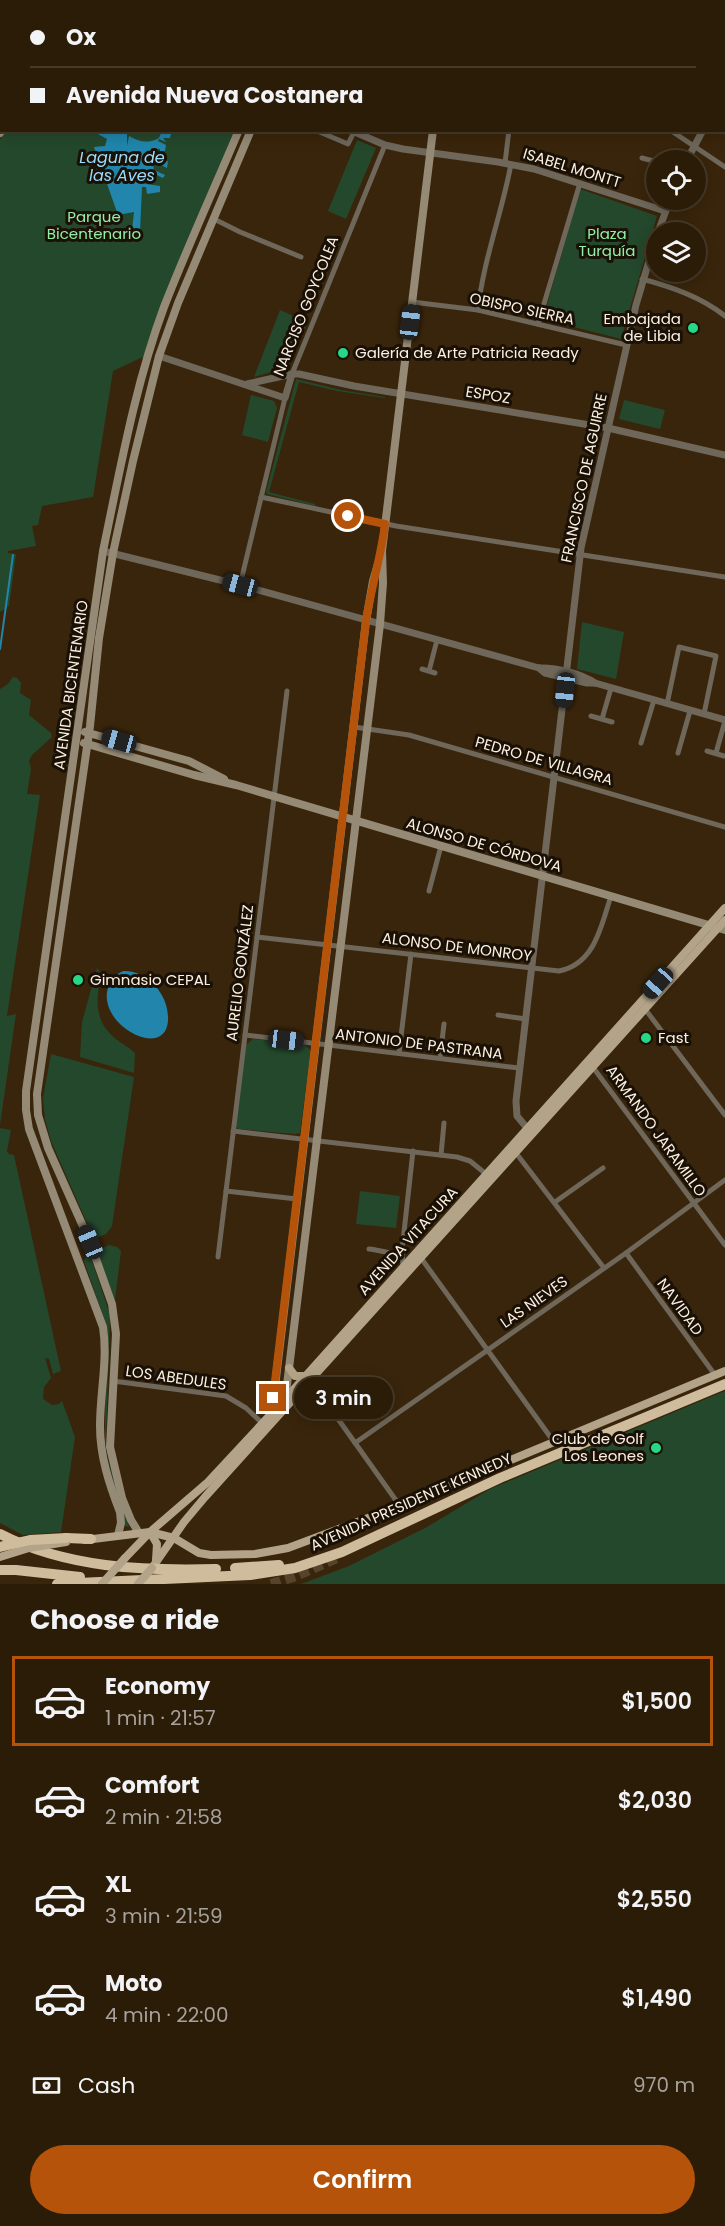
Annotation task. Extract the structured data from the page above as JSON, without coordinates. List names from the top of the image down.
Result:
{
  "streets": {
    "highway": ["AVENIDA PRESIDENTE KENNEDY"],
    "main road": ["AVENIDA BICENTENARIO", "ALONSO DE CÓRDOVA", "AVENIDA VITACURA"],
    "street": [
      "ISABEL MONTT",
      "NARCISO GOYCOLEA",
      "OBISPO SIERRA",
      "ESPOZ",
      "FRANCISCO DE AGUIRRE",
      "PEDRO DE VILLAGRA",
      "ALONSO DE MONROY",
      "AURELIO GONZÁLEZ",
      "ANTONIO DE PASTRANA",
      "ARMANDO JARAMILLO",
      "LAS NIEVES",
      "NAVIDAD",
      "LOS ABEDULES"
    ]
  },
  "crossings": [
    ["ISABEL MONTT", "NARCISO GOYCOLEA"],
    ["ISABEL MONTT", "FRANCISCO DE AGUIRRE"],
    ["NARCISO GOYCOLEA", "ESPOZ"],
    ["OBISPO SIERRA", "FRANCISCO DE AGUIRRE"],
    ["ESPOZ", "FRANCISCO DE AGUIRRE"],
    ["FRANCISCO DE AGUIRRE", "PEDRO DE VILLAGRA"],
    ["FRANCISCO DE AGUIRRE", "ALONSO DE CÓRDOVA"],
    ["FRANCISCO DE AGUIRRE", "ALONSO DE MONROY"],
    ["FRANCISCO DE AGUIRRE", "ANTONIO DE PASTRANA"],
    ["FRANCISCO DE AGUIRRE", "AVENIDA VITACURA"],
    ["AVENIDA BICENTENARIO", "ALONSO DE CÓRDOVA"],
    ["AVENIDA BICENTENARIO", "LOS ABEDULES"],
    ["ALONSO DE CÓRDOVA", "ALONSO DE MONROY"],
    ["ALONSO DE CÓRDOVA", "AURELIO GONZÁLEZ"],
    ["ALONSO DE CÓRDOVA", "AVENIDA VITACURA"],
    ["ALONSO DE MONROY", "AURELIO GONZÁLEZ"],
    ["AURELIO GONZÁLEZ", "ANTONIO DE PASTRANA"],
    ["ARMANDO JARAMILLO", "AVENIDA VITACURA"],
    ["ARMANDO JARAMILLO", "LAS NIEVES"],
    ["AVENIDA VITACURA", "LOS ABEDULES"],
    ["LAS NIEVES", "NAVIDAD"]
  ],
  "water": ["Laguna de las Aves"],
  "parks": ["Parque Bicentenario", "Plaza Turquía"],
  "places": [
    "Embajada de Libia",
    "Galería de Arte Patricia Ready",
    "Gimnasio CEPAL",
    "Fast",
    "Club de Golf Los Leones"
  ],
  "page": {
    "banner": ["Ox", "Avenida Nueva Costanera"],
    "bubble": "3 min",
    "heading": "Choose a ride",
    "list": [
      {
        "name": "Economy",
        "note": "1 min · 21:57",
        "value": "$1,500"
      },
      {
        "name": "Comfort",
        "note": "2 min · 21:58",
        "value": "$2,030"
      },
      {
        "name": "XL",
        "note": "3 min · 21:59",
        "value": "$2,550"
      },
      {
        "name": "Moto",
        "note": "4 min · 22:00",
        "value": "$1,490"
      }
    ],
    "pay": ["Cash", "970 m"],
    "buttons": "Confirm"
  }
}
